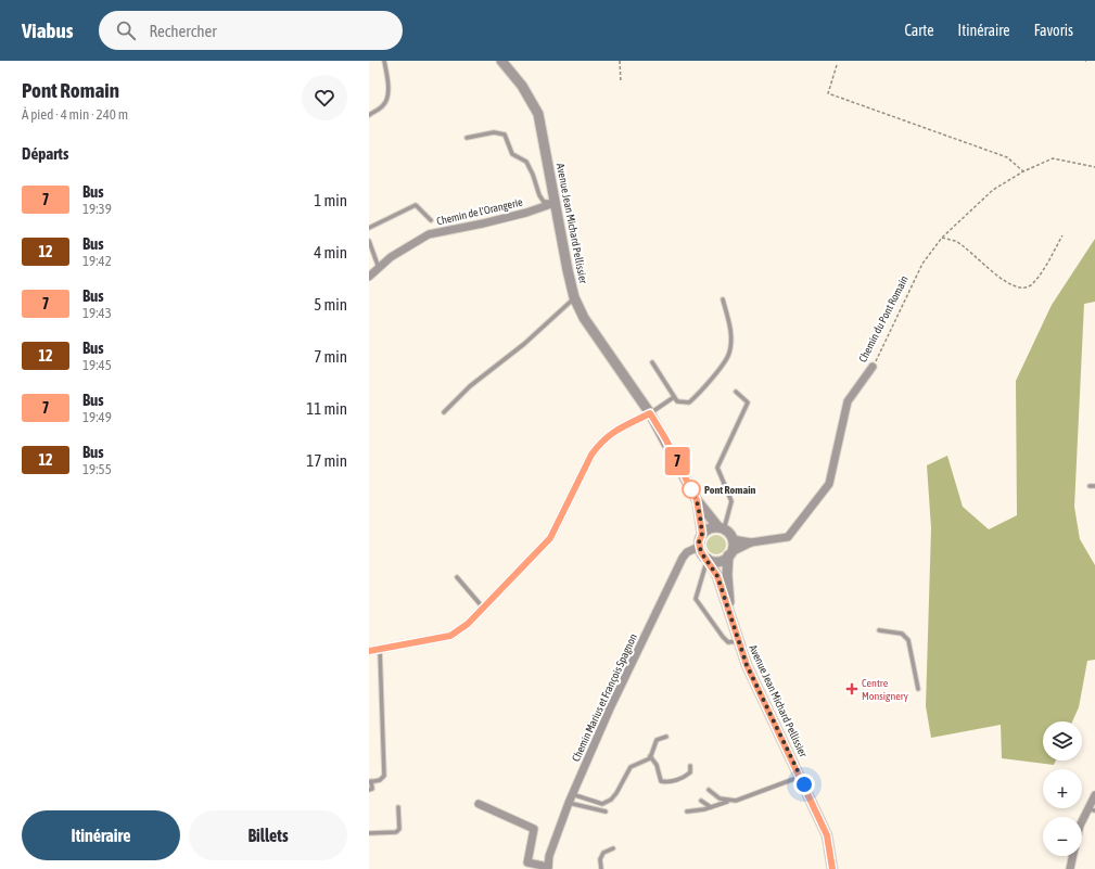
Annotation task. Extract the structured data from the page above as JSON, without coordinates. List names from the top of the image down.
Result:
{
  "streets": {
    "street": [
      "Chemin de l'Orangerie",
      "Avenue Jean Michard Pellissier",
      "Chemin du Pont Romain",
      "Chemin Marius et François Spagnon"
    ]
  },
  "crossings": [
    ["Chemin de l'Orangerie", "Avenue Jean Michard Pellissier"],
    ["Avenue Jean Michard Pellissier", "Chemin du Pont Romain"],
    ["Avenue Jean Michard Pellissier", "Chemin Marius et François Spagnon"],
    ["Chemin du Pont Romain", "Chemin Marius et François Spagnon"]
  ],
  "places": {
    "other": ["Pont Romain"],
    "health": ["Centre Monsignery"]
  },
  "lines": ["bus line 7"],
  "page": {
    "header": "Viabus",
    "search": "Rechercher",
    "nav": ["Carte", "Itinéraire", "Favoris"],
    "heading": [
      ["Pont Romain", "À pied · 4 min · 240 m"],
      "Départs"
    ],
    "on_map": "7",
    "list": [
      {
        "mark": "7",
        "name": "Bus",
        "note": "19:39",
        "value": "1 min"
      },
      {
        "mark": "12",
        "name": "Bus",
        "note": "19:42",
        "value": "4 min"
      },
      {
        "mark": "7",
        "name": "Bus",
        "note": "19:43",
        "value": "5 min"
      },
      {
        "mark": "12",
        "name": "Bus",
        "note": "19:45",
        "value": "7 min"
      },
      {
        "mark": "7",
        "name": "Bus",
        "note": "19:49",
        "value": "11 min"
      },
      {
        "mark": "12",
        "name": "Bus",
        "note": "19:55",
        "value": "17 min"
      }
    ],
    "map_buttons": ["+", "−"],
    "buttons": ["Itinéraire", "Billets"]
  }
}
